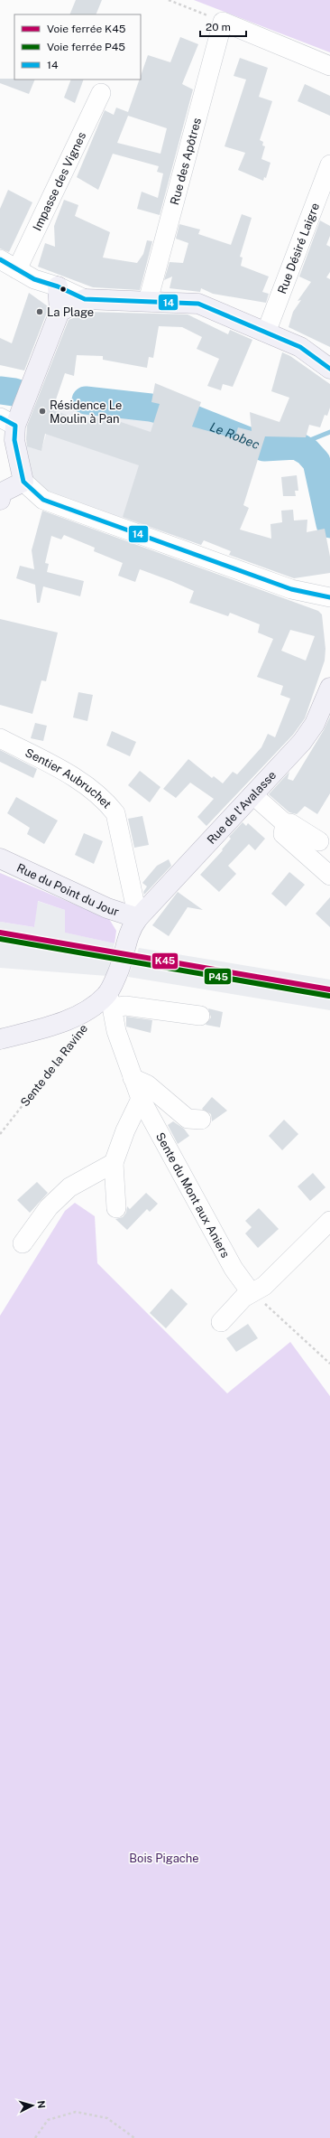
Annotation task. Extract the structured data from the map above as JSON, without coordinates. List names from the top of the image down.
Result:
{
  "streets": {
    "main road": ["Rue de l'Avalasse", "Rue du Point du Jour"],
    "street": [
      "Rue des Apôtres",
      "Impasse des Vignes",
      "Rue Désiré Laigre",
      "Sentier Aubruchet",
      "Sente du Mont aux Aniers"
    ],
    "path": ["Sente de la Ravine"]
  },
  "crossings": [
    ["Sentier Aubruchet", "Rue de l'Avalasse"],
    ["Sentier Aubruchet", "Rue du Point du Jour"],
    ["Rue de l'Avalasse", "Rue du Point du Jour"],
    ["Rue de l'Avalasse", "Sente du Mont aux Aniers"]
  ],
  "water": ["Le Robec"],
  "parks": ["Bois Pigache"],
  "places": ["La Plage", "Résidence Le Moulin à Pan"],
  "lines": ["transit line 14", "rail line K45", "rail line P45"],
  "legend": ["Voie ferrée K45", "Voie ferrée P45", "14"],
  "scale_bar": "20 m",
  "north": "right"
}
